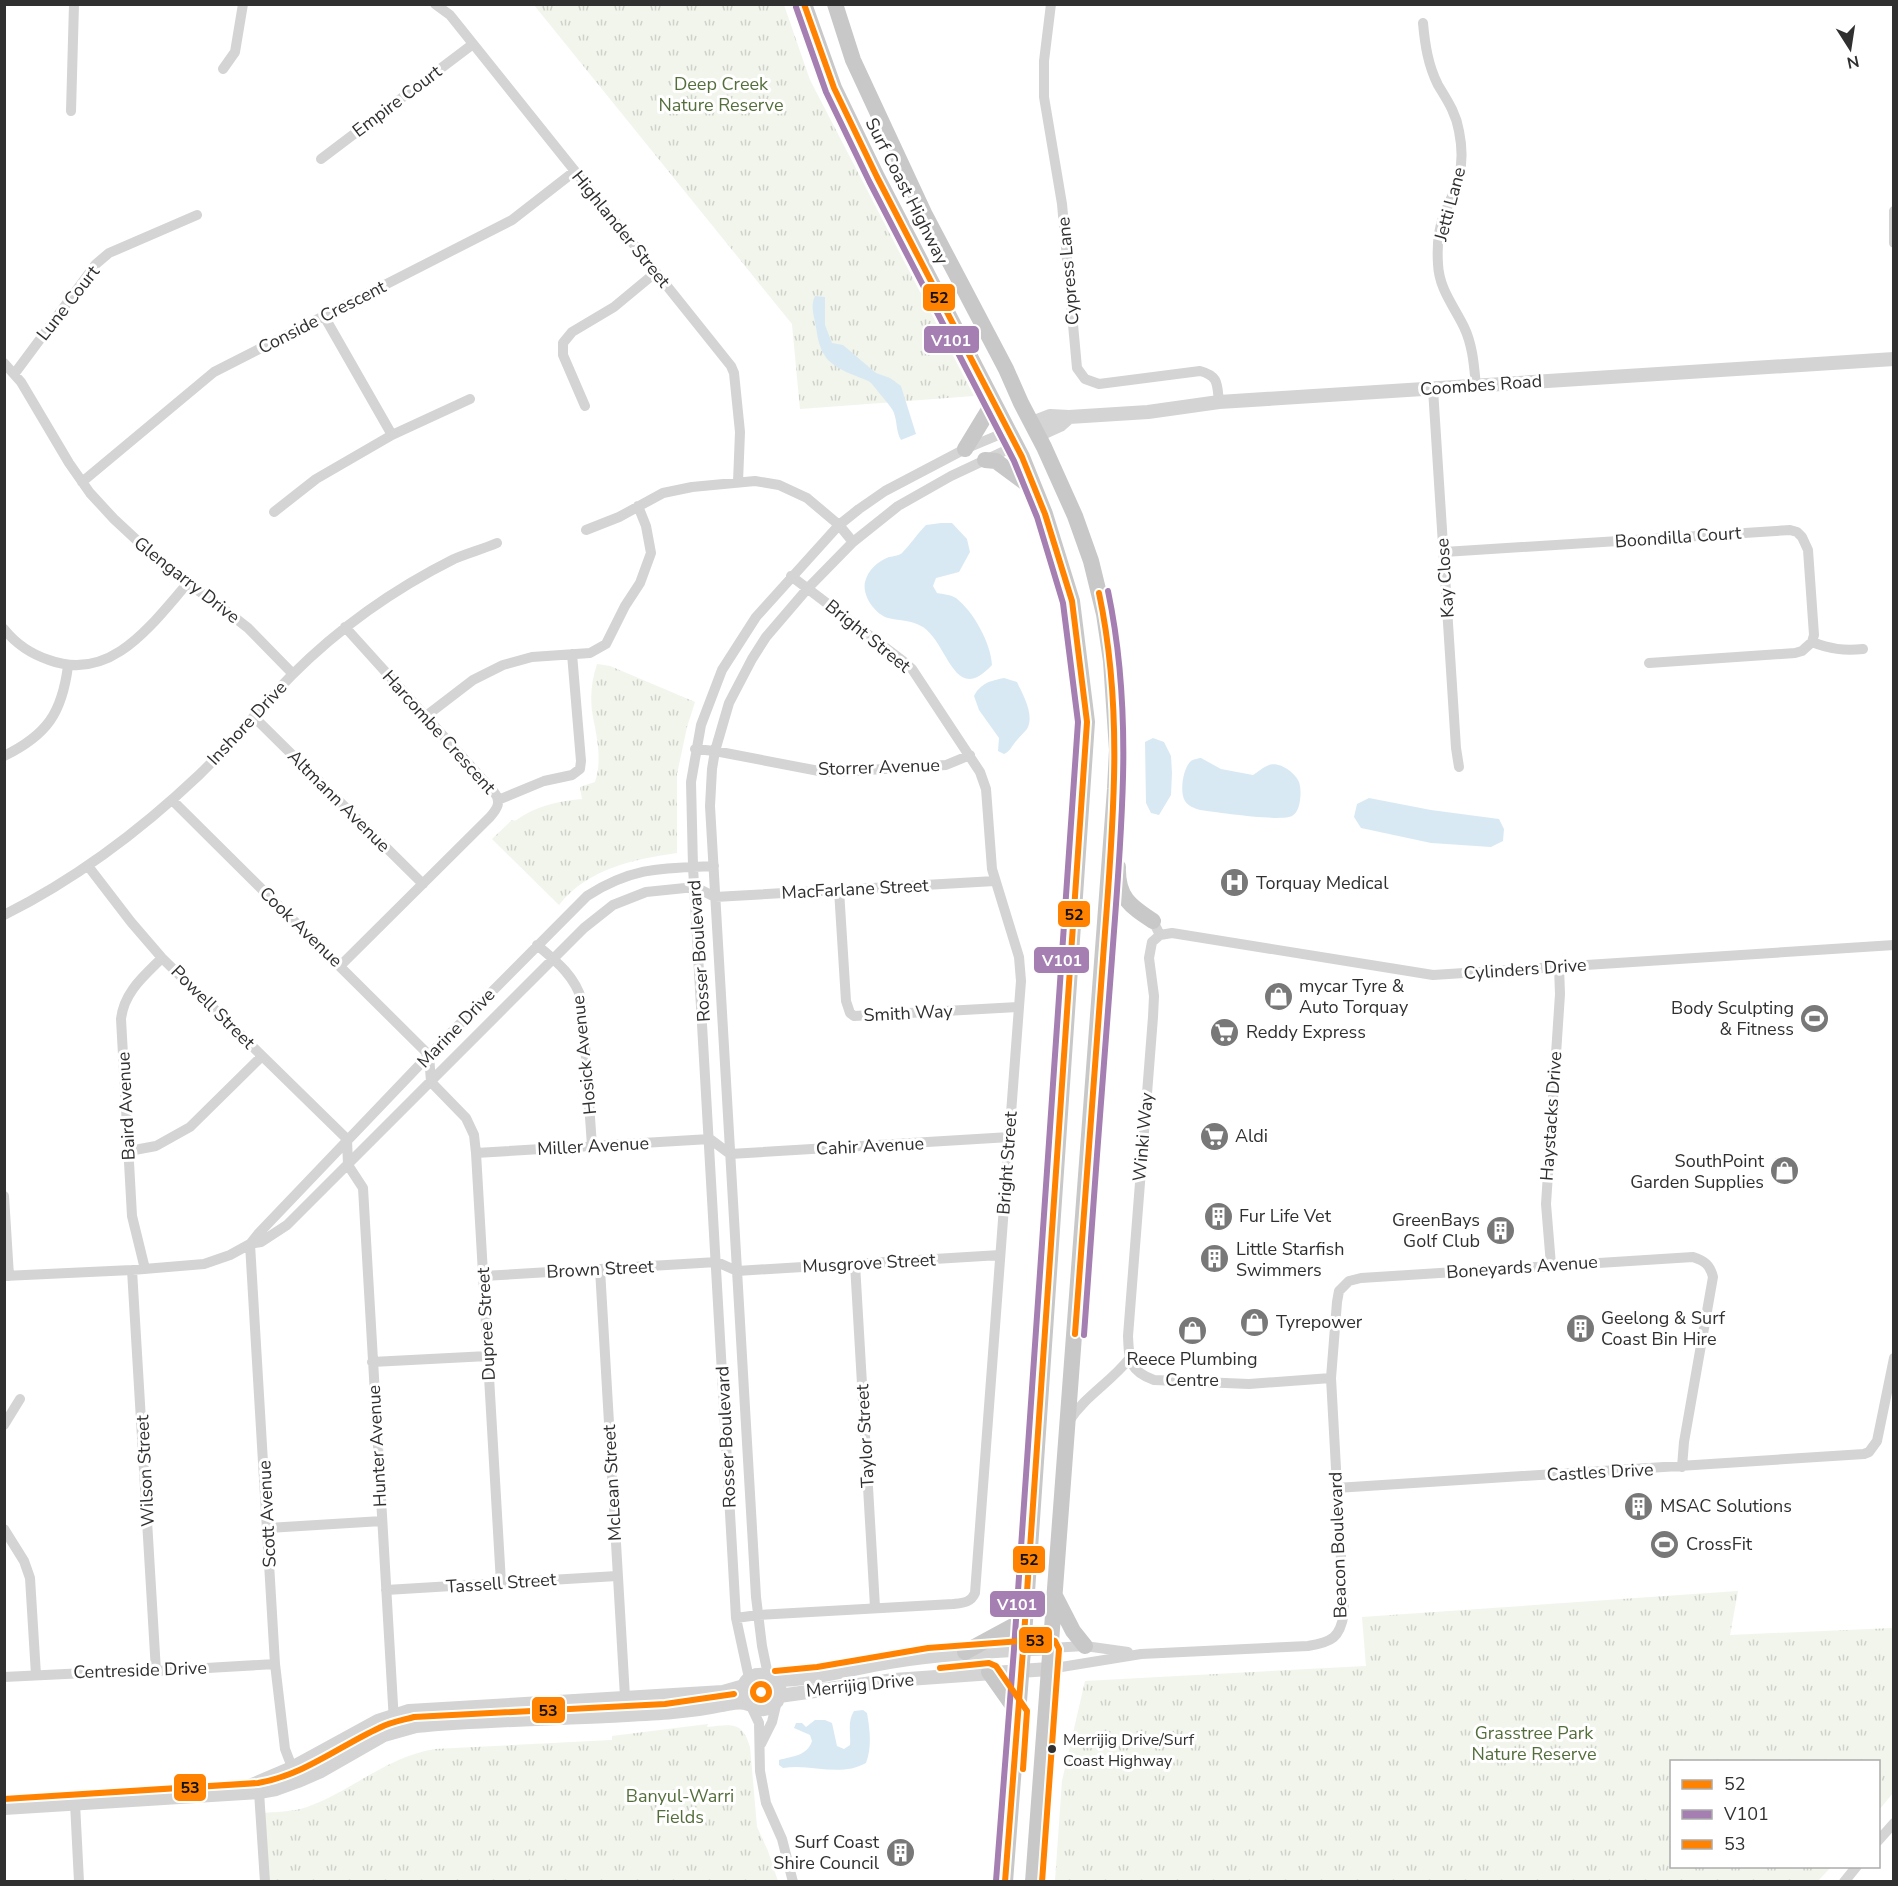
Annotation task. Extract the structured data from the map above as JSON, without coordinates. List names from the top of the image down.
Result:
{
  "streets": {
    "main road": ["Surf Coast Highway"],
    "street": [
      "Empire Court",
      "Jetti Lane",
      "Highlander Street",
      "Cypress Lane",
      "Lune Court",
      "Conside Crescent",
      "Coombes Road",
      "Boondilla Court",
      "Kay Close",
      "Glengarry Drive",
      "Bright Street",
      "Inshore Drive",
      "Harcombe Crescent",
      "Storrer Avenue",
      "Altmann Avenue",
      "MacFarlane Street",
      "Cook Avenue",
      "Rosser Boulevard",
      "Cylinders Drive",
      "Powell Street",
      "Smith Way",
      "Marine Drive",
      "Hosick Avenue",
      "Baird Avenue",
      "Haystacks Drive",
      "Winki Way",
      "Miller Avenue",
      "Cahir Avenue",
      "Musgrove Street",
      "Boneyards Avenue",
      "Brown Street",
      "Dupree Street",
      "Taylor Street",
      "Hunter Avenue",
      "Wilson Street",
      "Castles Drive",
      "McLean Street",
      "Scott Avenue",
      "Beacon Boulevard",
      "Tassell Street",
      "Centreside Drive",
      "Merrijig Drive"
    ]
  },
  "crossings": [
    ["Empire Court", "Highlander Street"],
    ["Surf Coast Highway", "Coombes Road"],
    ["Surf Coast Highway", "Rosser Boulevard"],
    ["Surf Coast Highway", "Beacon Boulevard"],
    ["Surf Coast Highway", "Merrijig Drive"],
    ["Jetti Lane", "Coombes Road"],
    ["Highlander Street", "Conside Crescent"],
    ["Cypress Lane", "Coombes Road"],
    ["Lune Court", "Glengarry Drive"],
    ["Conside Crescent", "Glengarry Drive"],
    ["Coombes Road", "Kay Close"],
    ["Boondilla Court", "Kay Close"],
    ["Glengarry Drive", "Inshore Drive"],
    ["Bright Street", "Storrer Avenue"],
    ["Bright Street", "MacFarlane Street"],
    ["Bright Street", "Rosser Boulevard"],
    ["Bright Street", "Smith Way"],
    ["Bright Street", "Cahir Avenue"],
    ["Bright Street", "Musgrove Street"],
    ["Bright Street", "Taylor Street"],
    ["Inshore Drive", "Harcombe Crescent"],
    ["Inshore Drive", "Altmann Avenue"],
    ["Inshore Drive", "Cook Avenue"],
    ["Inshore Drive", "Powell Street"],
    ["Harcombe Crescent", "Altmann Avenue"],
    ["Harcombe Crescent", "Cook Avenue"],
    ["Storrer Avenue", "Rosser Boulevard"],
    ["MacFarlane Street", "Rosser Boulevard"],
    ["MacFarlane Street", "Smith Way"],
    ["Cook Avenue", "Marine Drive"],
    ["Rosser Boulevard", "Marine Drive"],
    ["Rosser Boulevard", "Miller Avenue"],
    ["Rosser Boulevard", "Cahir Avenue"],
    ["Rosser Boulevard", "Musgrove Street"],
    ["Rosser Boulevard", "Brown Street"],
    ["Rosser Boulevard", "Merrijig Drive"],
    ["Cylinders Drive", "Haystacks Drive"],
    ["Cylinders Drive", "Winki Way"],
    ["Powell Street", "Marine Drive"],
    ["Powell Street", "Baird Avenue"],
    ["Marine Drive", "Hosick Avenue"],
    ["Marine Drive", "Baird Avenue"],
    ["Marine Drive", "Dupree Street"],
    ["Marine Drive", "Hunter Avenue"],
    ["Marine Drive", "Wilson Street"],
    ["Marine Drive", "Scott Avenue"],
    ["Hosick Avenue", "Miller Avenue"],
    ["Haystacks Drive", "Boneyards Avenue"],
    ["Miller Avenue", "Dupree Street"],
    ["Musgrove Street", "Taylor Street"],
    ["Boneyards Avenue", "Castles Drive"],
    ["Boneyards Avenue", "Beacon Boulevard"],
    ["Brown Street", "Dupree Street"],
    ["Brown Street", "McLean Street"],
    ["Dupree Street", "Tassell Street"],
    ["Hunter Avenue", "Tassell Street"],
    ["Hunter Avenue", "Merrijig Drive"],
    ["Wilson Street", "Centreside Drive"],
    ["Castles Drive", "Beacon Boulevard"],
    ["McLean Street", "Tassell Street"],
    ["McLean Street", "Merrijig Drive"],
    ["Scott Avenue", "Centreside Drive"],
    ["Scott Avenue", "Merrijig Drive"],
    ["Beacon Boulevard", "Merrijig Drive"]
  ],
  "parks": ["Deep Creek Nature Reserve", "Grasstree Park Nature Reserve", "Banyul-Warri Fields"],
  "places": {
    "hospital": ["Torquay Medical"],
    "shop": [
      "mycar Tyre & Auto Torquay",
      "SouthPoint Garden Supplies",
      "Tyrepower",
      "Reece Plumbing Centre"
    ],
    "sports": ["Body Sculpting & Fitness", "CrossFit"],
    "supermarket": ["Reddy Express", "Aldi"],
    "building": [
      "Fur Life Vet",
      "GreenBays Golf Club",
      "Little Starfish Swimmers",
      "Geelong & Surf Coast Bin Hire",
      "MSAC Solutions",
      "Surf Coast Shire Council"
    ],
    "other": ["Merrijig Drive/Surf Coast Highway"]
  },
  "lines": ["transit line 52", "transit line V101", "transit line 53"],
  "legend": ["52", "V101", "53"],
  "north": "bottom"
}
